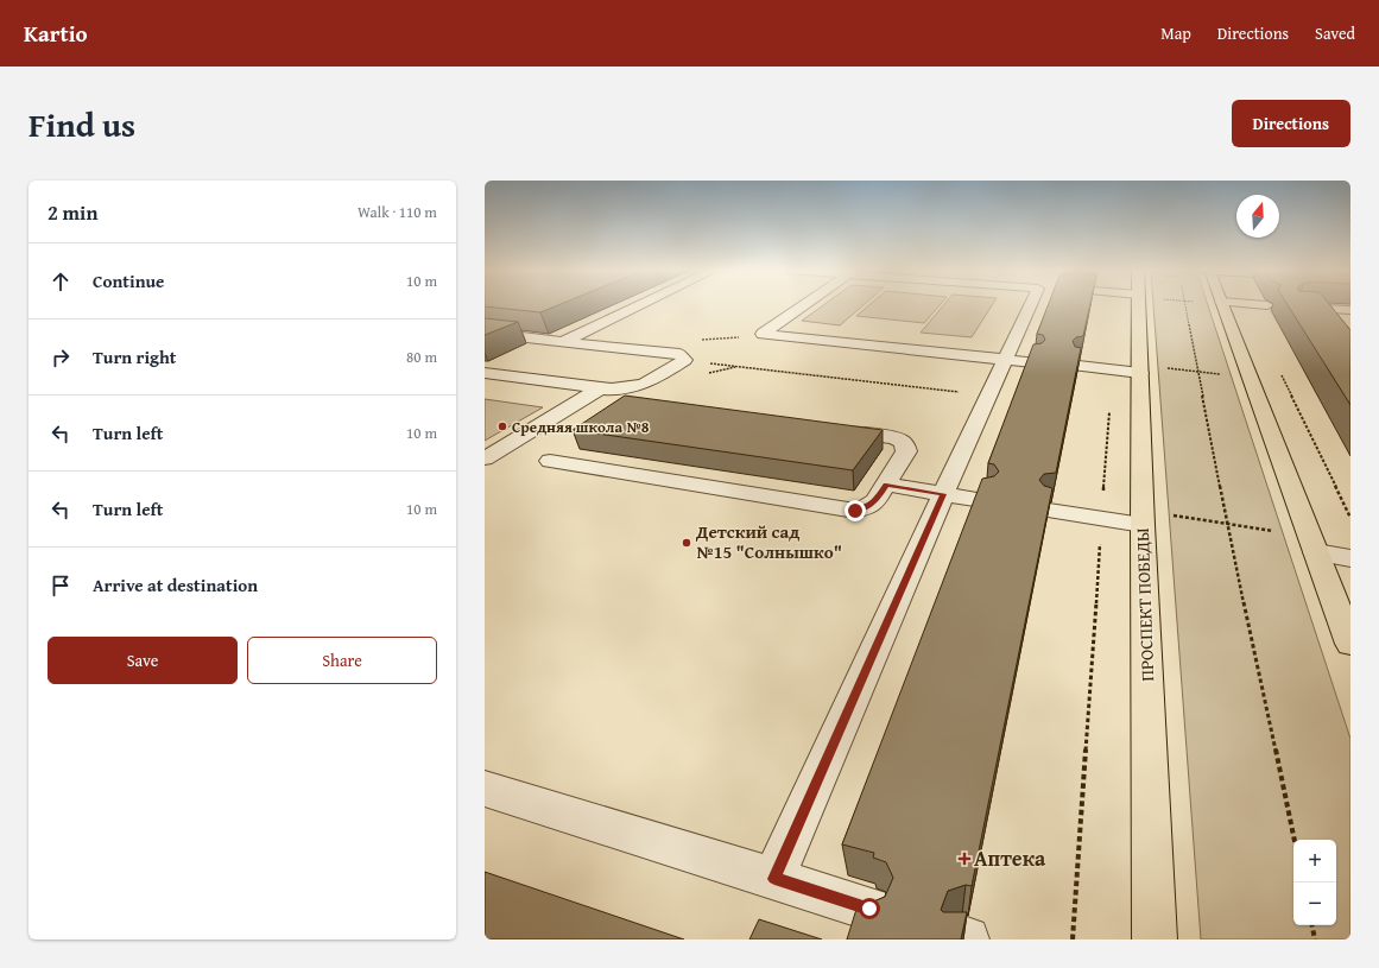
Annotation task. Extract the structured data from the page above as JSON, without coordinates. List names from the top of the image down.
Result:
{
  "streets": {
    "main road": ["ПРОСПЕКТ ПОБЕДЫ"]
  },
  "places": {
    "other": ["Средняя школа №8", "Детский сад №15 \"Солнышко\""],
    "health": ["Аптека"]
  },
  "north": "top",
  "page": {
    "header": "Kartio",
    "nav": ["Map", "Directions", "Saved"],
    "title": "Find us",
    "buttons": [
      "Directions",
      ["Save", "Share"]
    ],
    "heading": ["2 min", "Walk · 110 m"],
    "list": [
      ["Continue", "10 m"],
      ["Turn right", "80 m"],
      ["Turn left", "10 m"],
      ["Turn left", "10 m"],
      "Arrive at destination"
    ],
    "map_buttons": ["+", "−"]
  }
}
